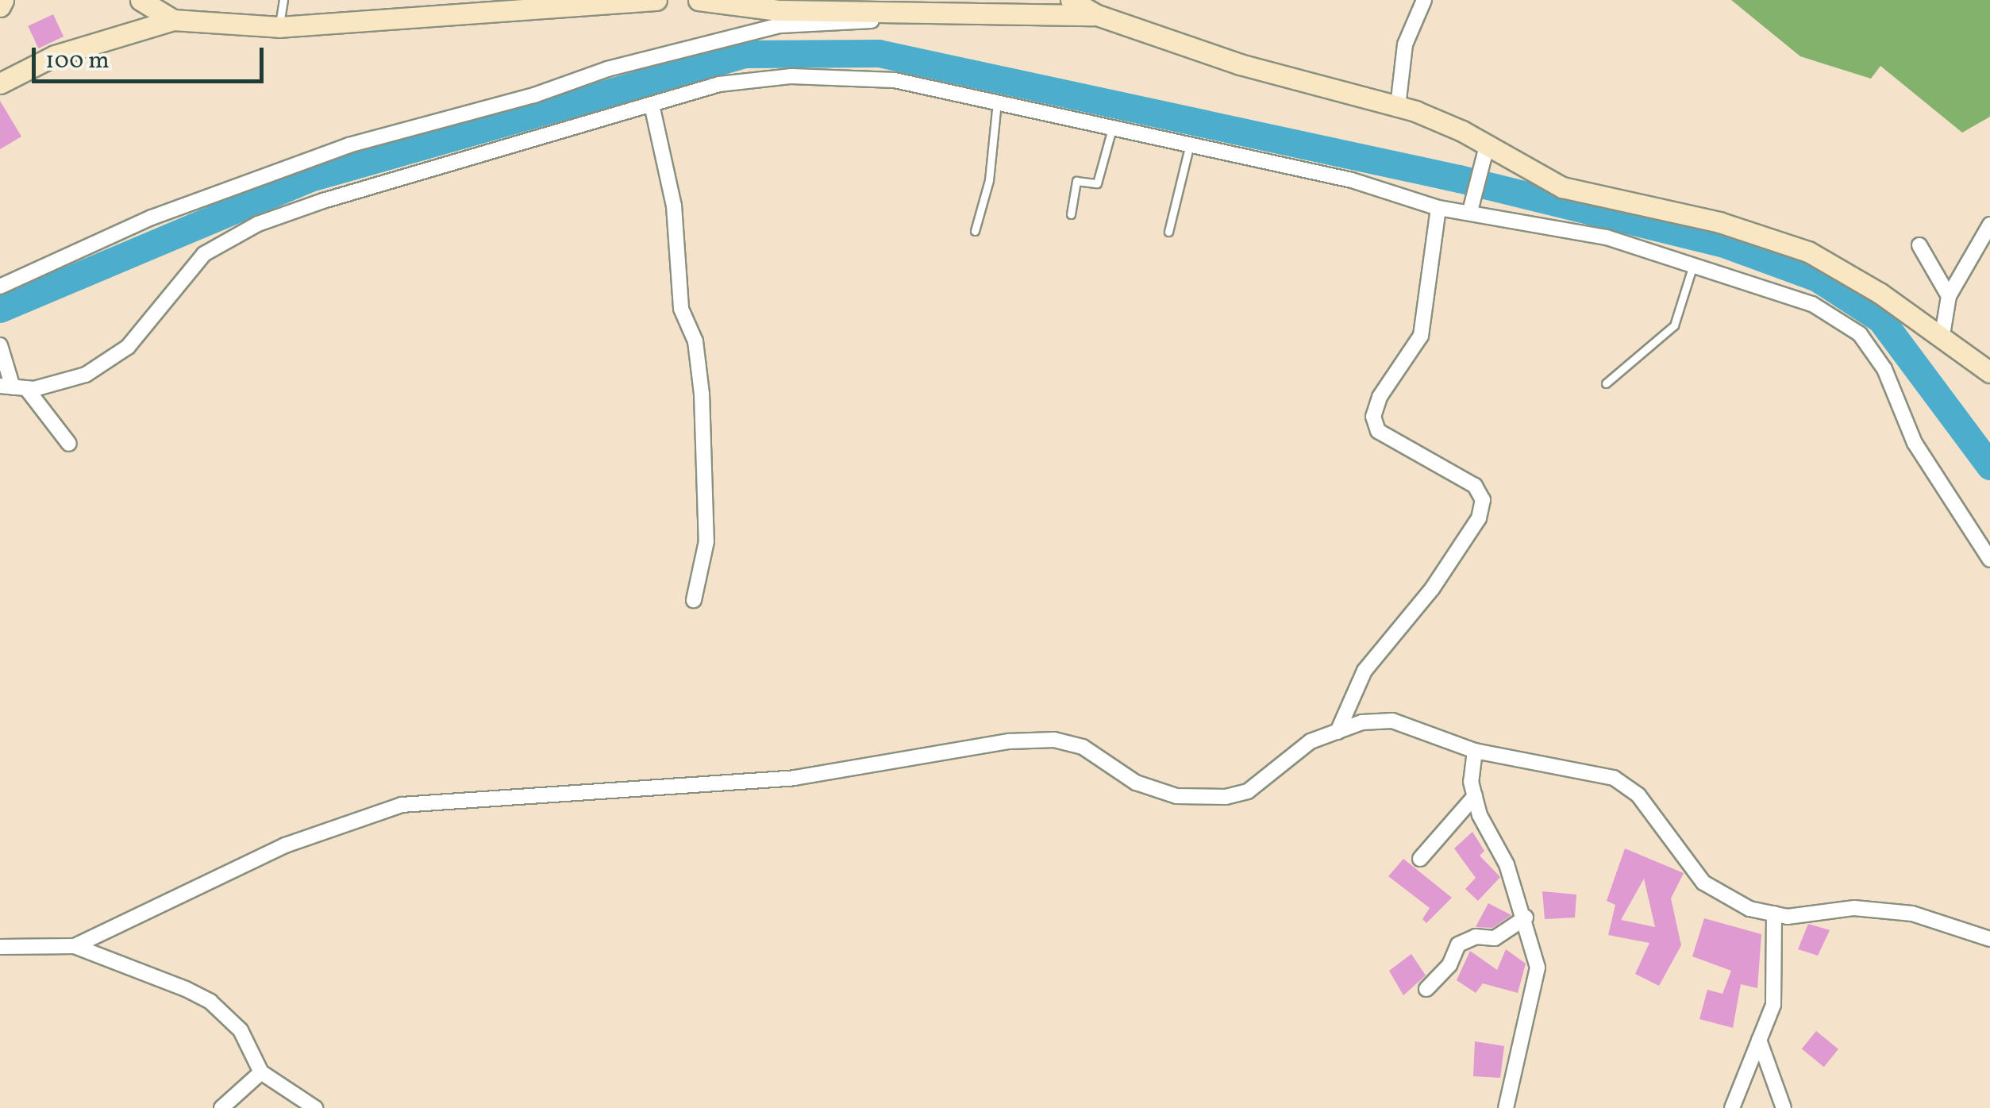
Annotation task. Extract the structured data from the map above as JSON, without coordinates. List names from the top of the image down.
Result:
{
  "scale_bar": "100 m"
}
